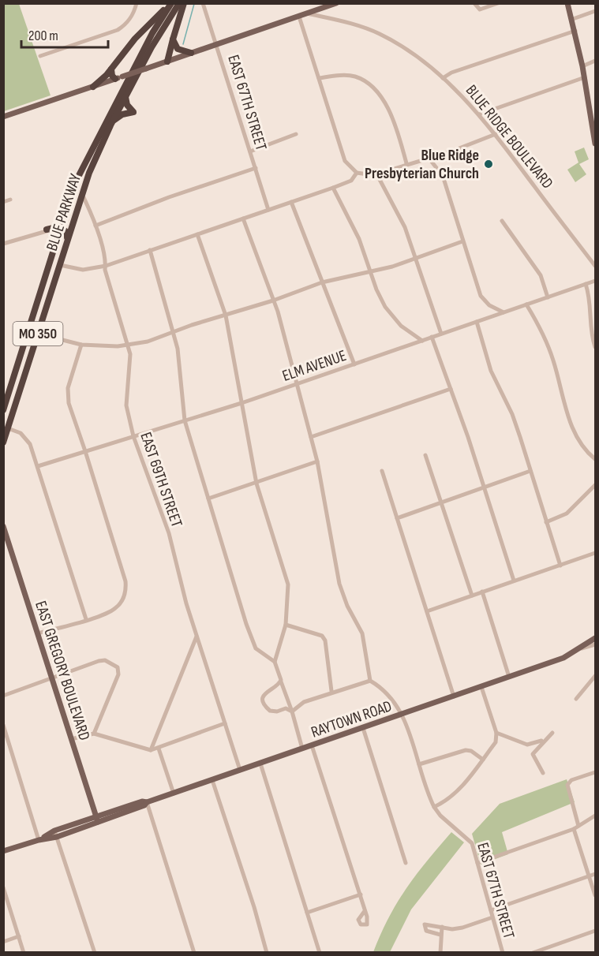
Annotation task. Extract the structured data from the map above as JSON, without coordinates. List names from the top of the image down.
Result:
{
  "streets": {
    "highway": ["BLUE PARKWAY", "MO 350"],
    "main road": ["EAST GREGORY BOULEVARD", "RAYTOWN ROAD"],
    "street": [
      "EAST 67TH STREET",
      "BLUE RIDGE BOULEVARD",
      "ELM AVENUE",
      "EAST 69TH STREET"
    ]
  },
  "crossings": [
    ["EAST 67TH STREET", "RAYTOWN ROAD"],
    ["BLUE PARKWAY", "EAST 69TH STREET"],
    ["ELM AVENUE", "EAST 69TH STREET"],
    ["EAST 69TH STREET", "RAYTOWN ROAD"],
    ["EAST GREGORY BOULEVARD", "RAYTOWN ROAD"]
  ],
  "places": ["Blue Ridge Presbyterian Church"],
  "scale_bar": "200 m"
}
